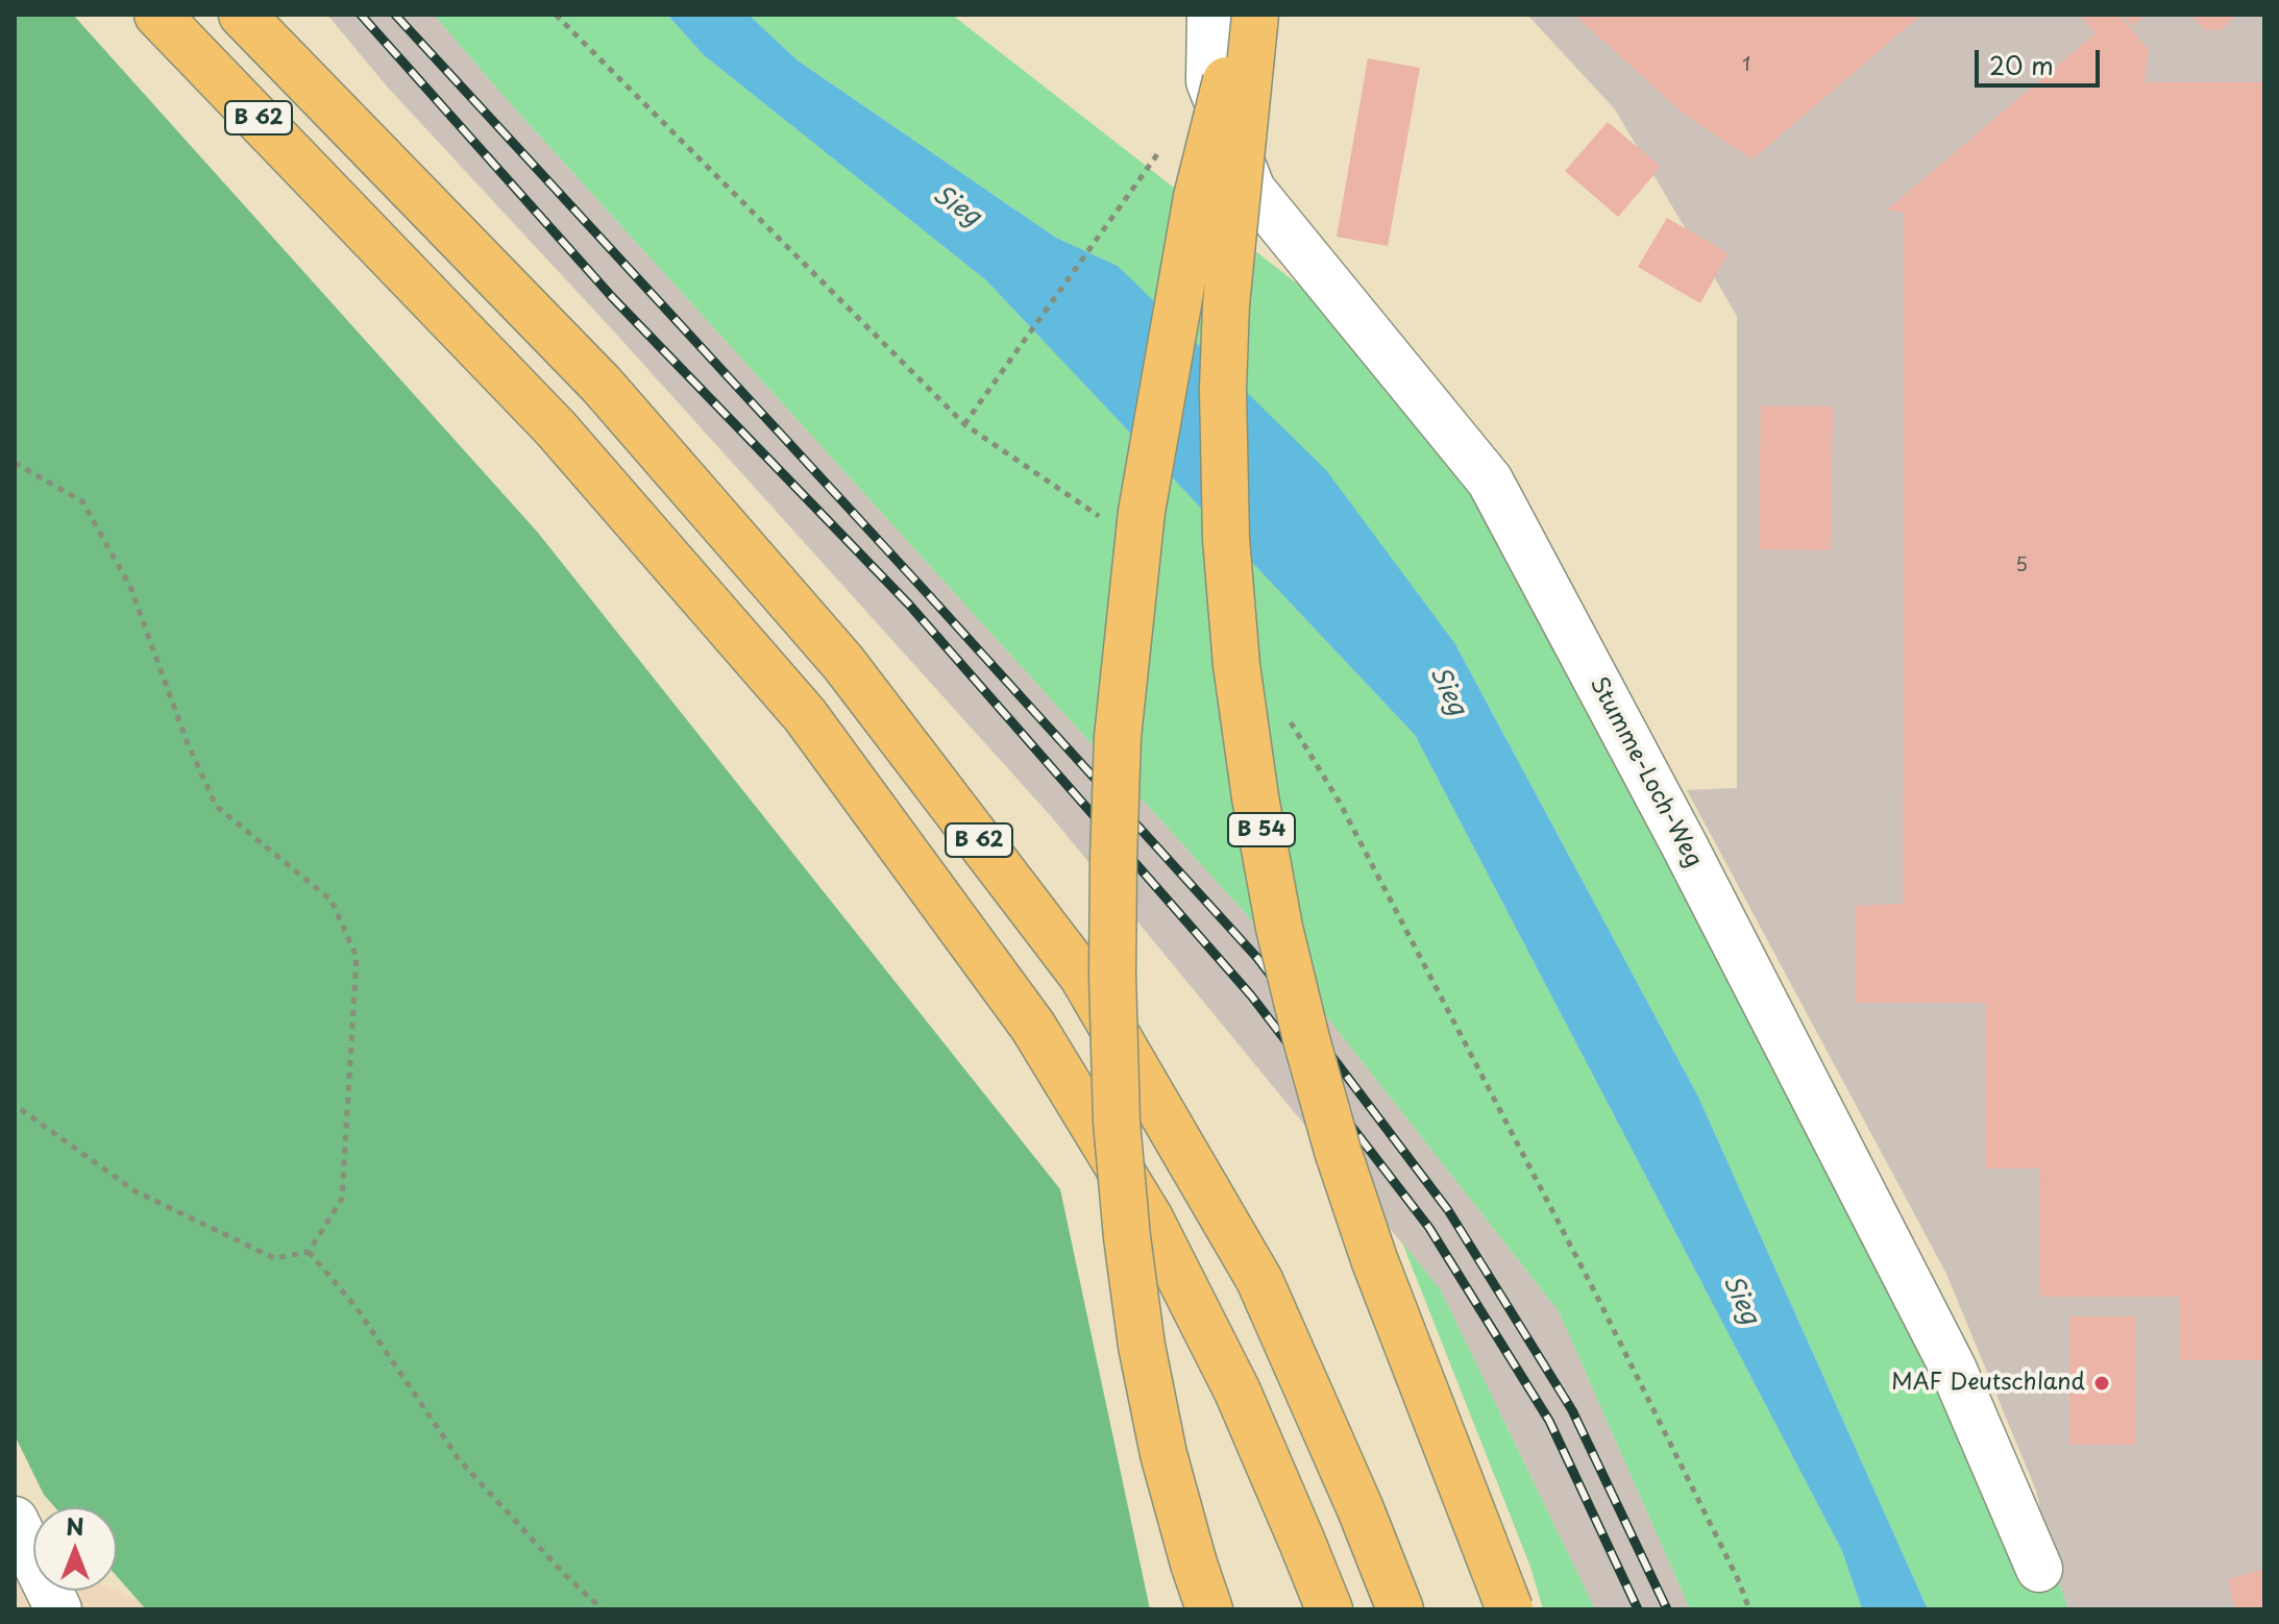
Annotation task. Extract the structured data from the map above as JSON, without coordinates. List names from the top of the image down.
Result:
{
  "streets": {
    "highway": ["B 62", "B 54"],
    "street": ["Stumme-Loch-Weg"]
  },
  "water": ["Sieg"],
  "places": ["MAF Deutschland"],
  "house_numbers": ["1", "5"],
  "scale_bar": "20 m",
  "north": "top"
}
